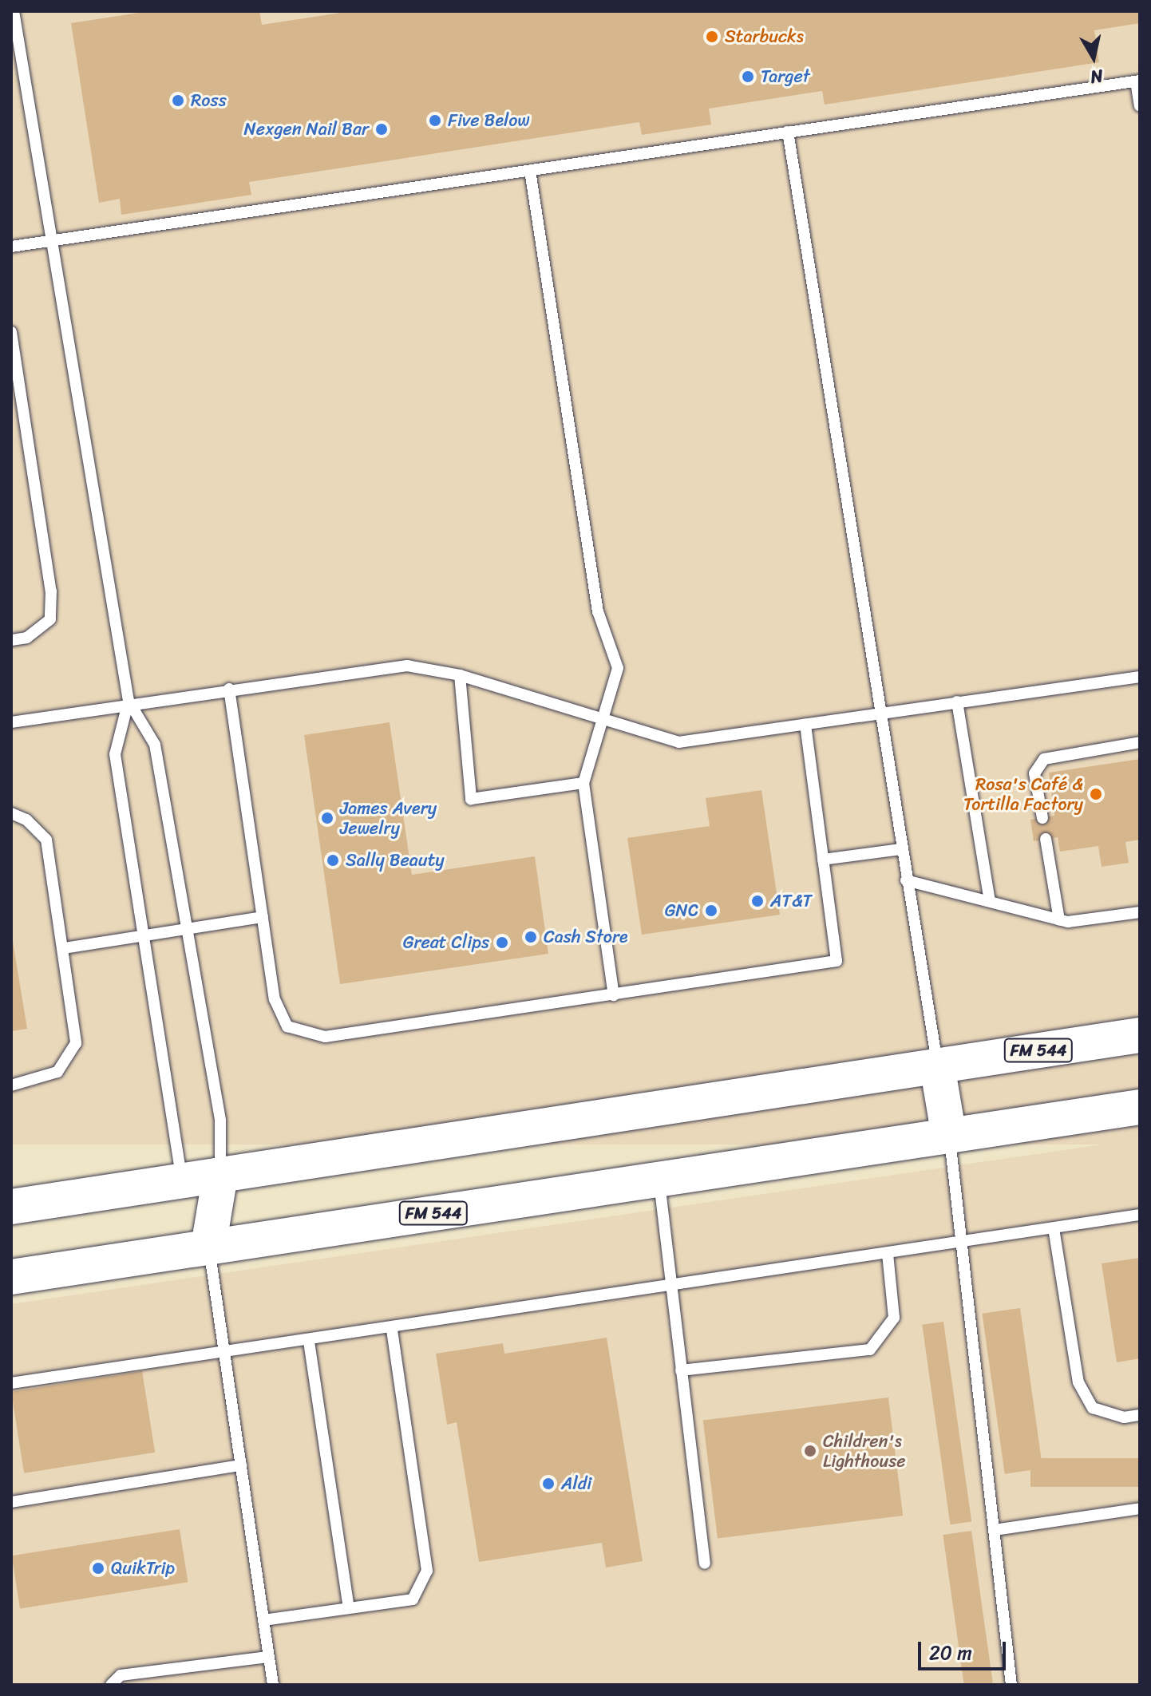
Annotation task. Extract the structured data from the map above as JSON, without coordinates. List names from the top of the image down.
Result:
{
  "streets": {
    "main road": ["FM 544"]
  },
  "places": [
    "Starbucks",
    "Target",
    "Ross",
    "Five Below",
    "Nexgen Nail Bar",
    "Rosa's Café & Tortilla Factory",
    "James Avery Jewelry",
    "Sally Beauty",
    "AT&T",
    "GNC",
    "Cash Store",
    "Great Clips",
    "Children's Lighthouse",
    "Aldi",
    "QuikTrip"
  ],
  "scale_bar": "20 m",
  "north": "bottom"
}
